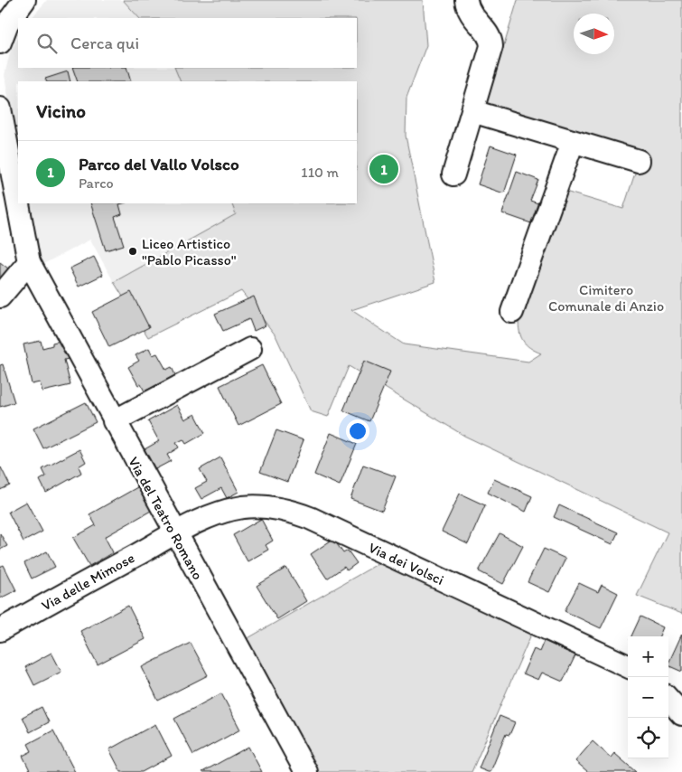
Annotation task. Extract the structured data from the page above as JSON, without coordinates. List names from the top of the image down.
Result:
{
  "streets": {
    "street": ["Via del Teatro Romano", "Via dei Volsci", "Via delle Mimose"]
  },
  "crossings": [
    ["Via del Teatro Romano", "Via dei Volsci"],
    ["Via del Teatro Romano", "Via delle Mimose"],
    ["Via dei Volsci", "Via delle Mimose"]
  ],
  "parks": ["Cimitero Comunale di Anzio"],
  "places": ["Liceo Artistico \"Pablo Picasso\""],
  "north": "right",
  "page": {
    "search": "Cerca qui",
    "heading": "Vicino",
    "list": [
      {
        "mark": "1",
        "name": "Parco del Vallo Volsco",
        "note": "Parco",
        "value": "110 m"
      }
    ],
    "pins": "1",
    "map_buttons": ["+", "−"]
  }
}
